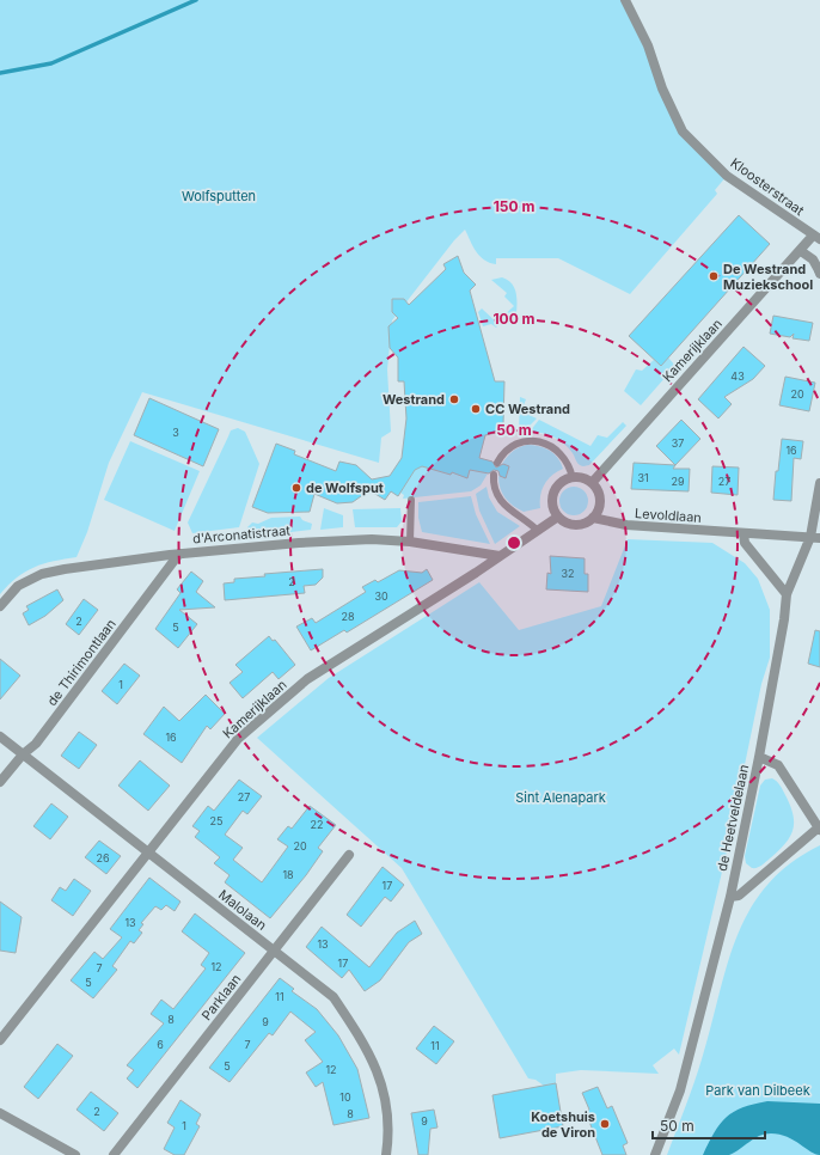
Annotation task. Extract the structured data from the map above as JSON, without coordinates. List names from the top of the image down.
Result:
{
  "streets": {
    "street": [
      "Kloosterstraat",
      "Kamerijklaan",
      "Levoldlaan",
      "d'Arconatistraat",
      "de Thirimontlaan",
      "de Heetveldelaan",
      "Malolaan",
      "Parklaan"
    ]
  },
  "crossings": [
    ["Kloosterstraat", "Kamerijklaan"],
    ["Kamerijklaan", "Levoldlaan"],
    ["Kamerijklaan", "d'Arconatistraat"],
    ["Kamerijklaan", "Malolaan"],
    ["Levoldlaan", "de Heetveldelaan"],
    ["d'Arconatistraat", "de Thirimontlaan"],
    ["de Thirimontlaan", "Malolaan"],
    ["Malolaan", "Parklaan"]
  ],
  "parks": ["Wolfsputten", "Sint Alenapark", "Park van Dilbeek"],
  "places": [
    "De Westrand Muziekschool",
    "Westrand",
    "CC Westrand",
    "de Wolfsput",
    "Koetshuis de Viron"
  ],
  "house_numbers": [
    "43",
    "20",
    "3",
    "37",
    "16",
    "31",
    "29",
    "27",
    "32",
    "2",
    "30",
    "28",
    "2",
    "5",
    "1",
    "16",
    "27",
    "25",
    "22",
    "20",
    "26",
    "18",
    "17",
    "13",
    "13",
    "17",
    "12",
    "7",
    "5",
    "11",
    "8",
    "9",
    "6",
    "7",
    "11",
    "5",
    "12",
    "10",
    "2",
    "8",
    "9",
    "1"
  ],
  "scale_bar": "50 m",
  "rings": ["150 m", "100 m", "50 m"]
}
